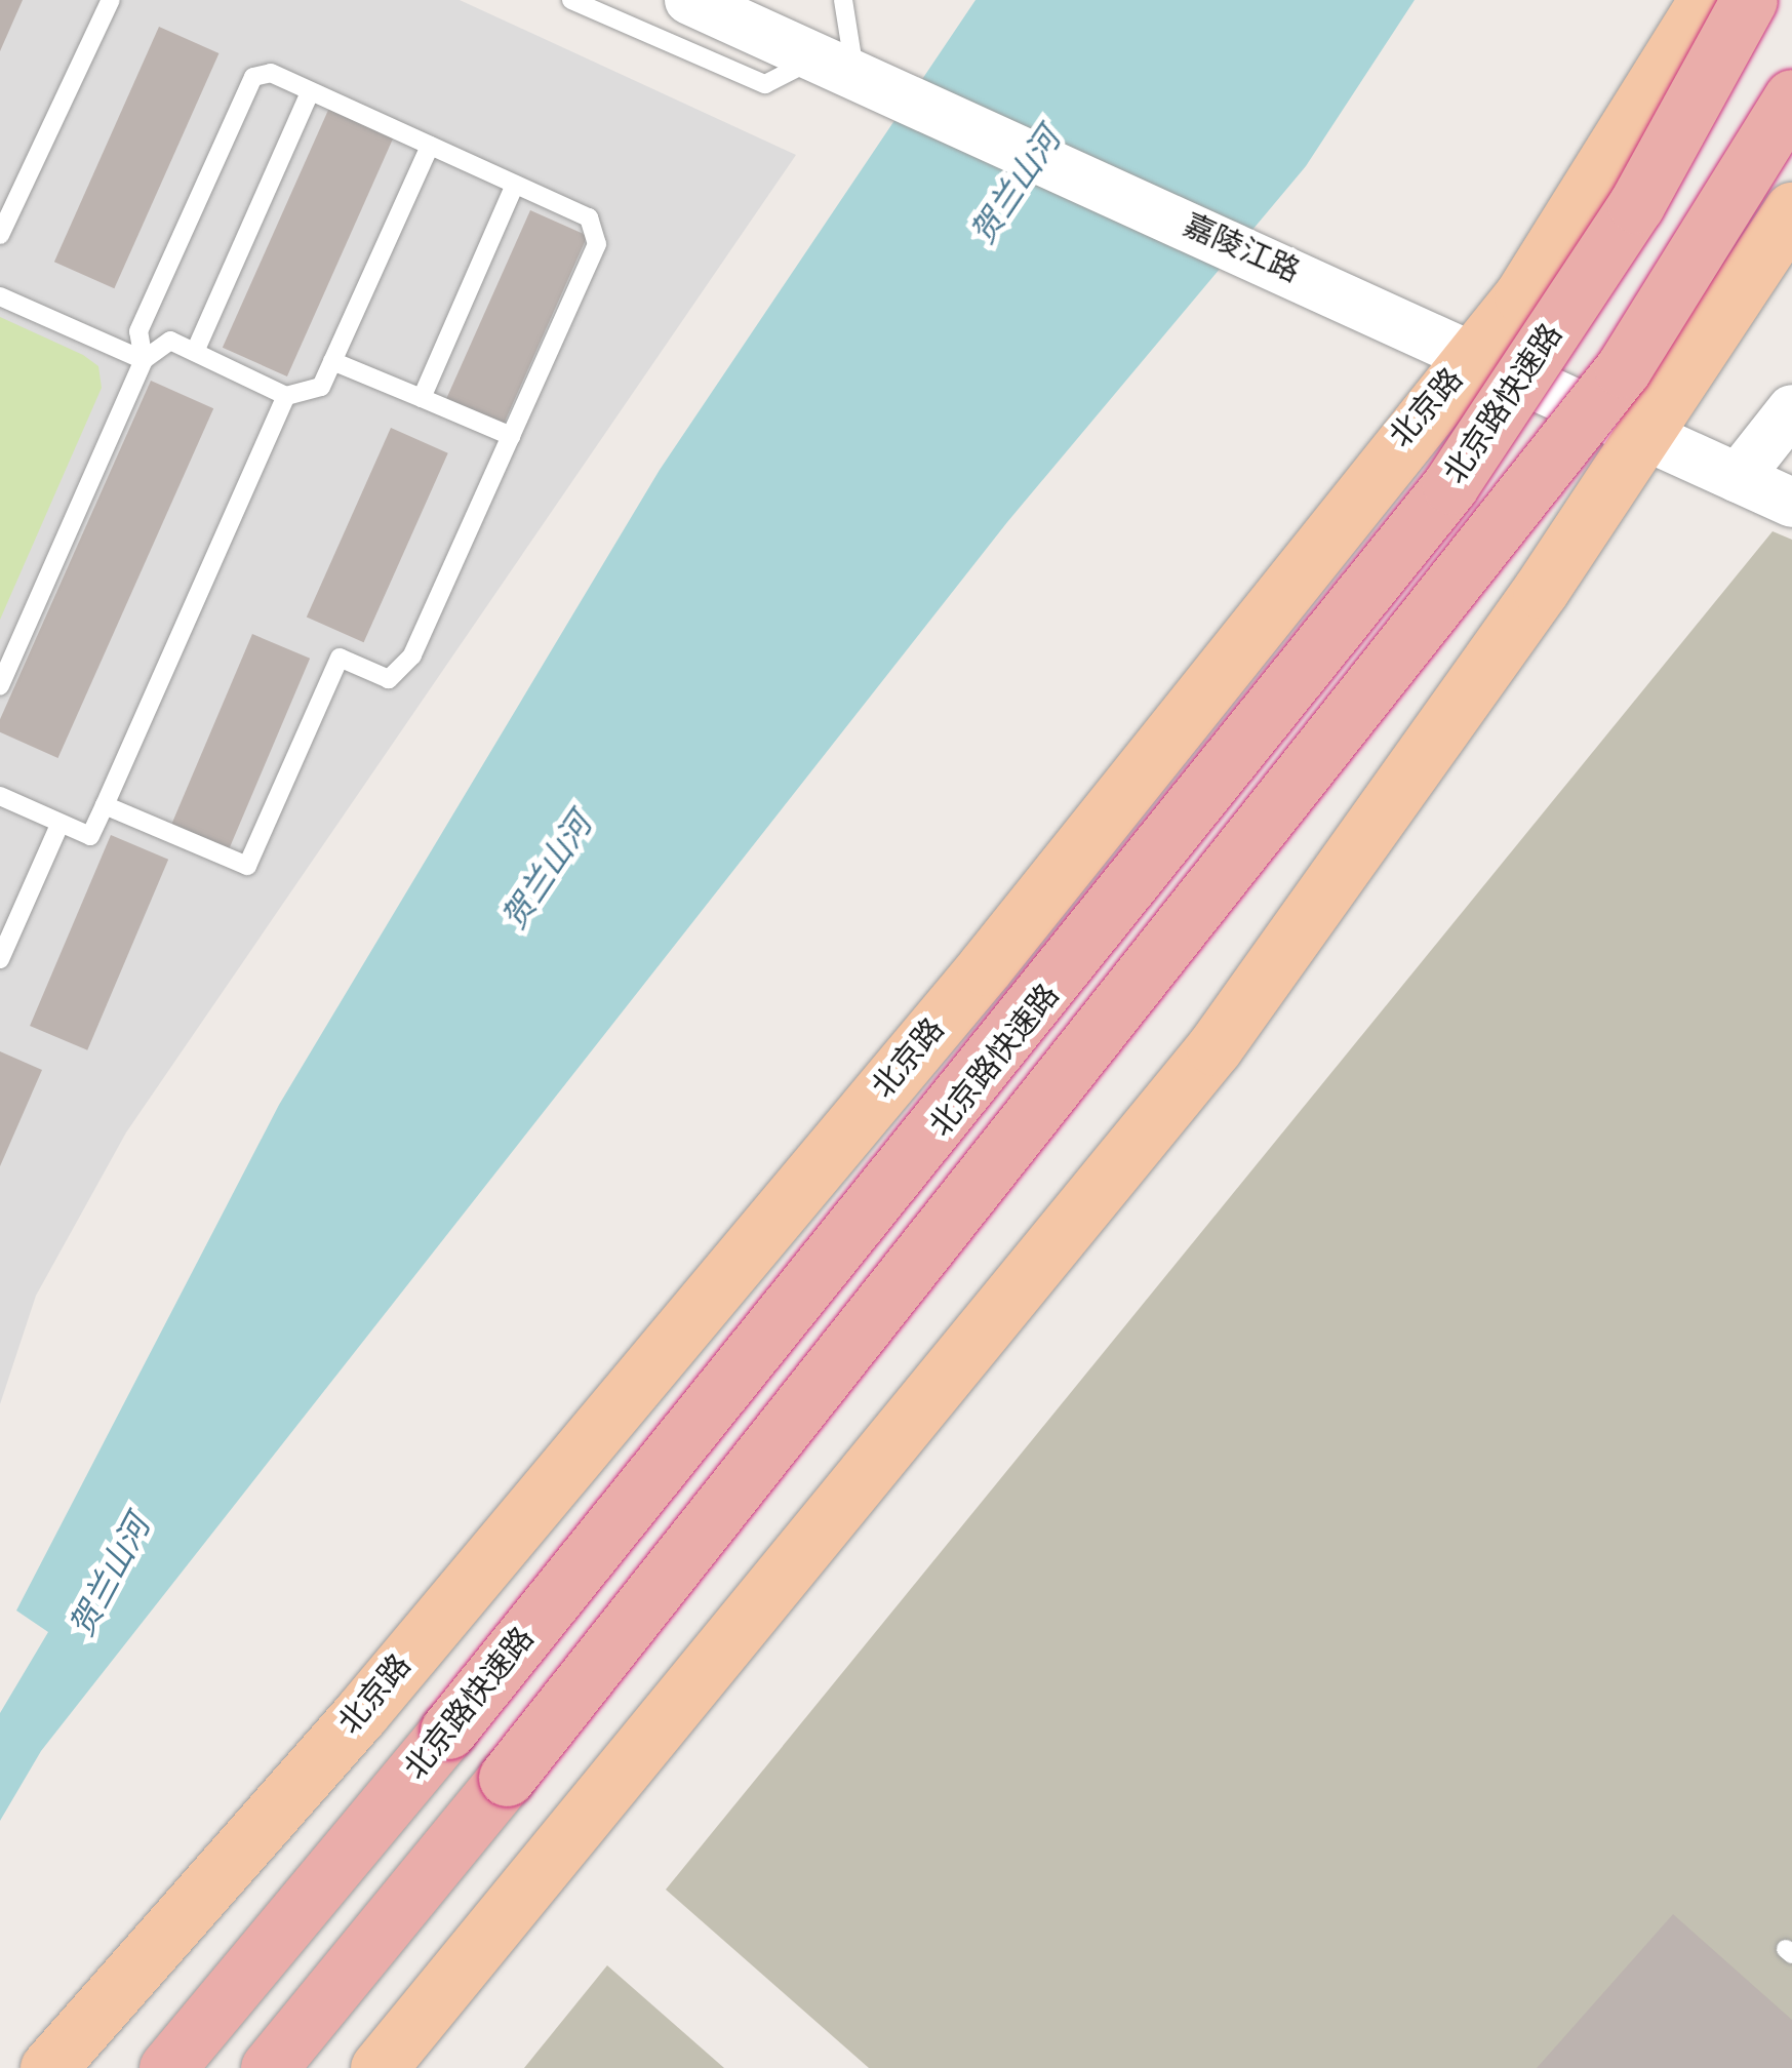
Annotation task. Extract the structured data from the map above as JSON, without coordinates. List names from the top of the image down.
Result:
{
  "streets": {
    "highway": ["北京路快速路"],
    "main road": ["北京路"],
    "street": ["嘉陵江路"]
  },
  "crossings": [
    ["嘉陵江路", "北京路"]
  ],
  "water": ["贺兰山河"]
}
